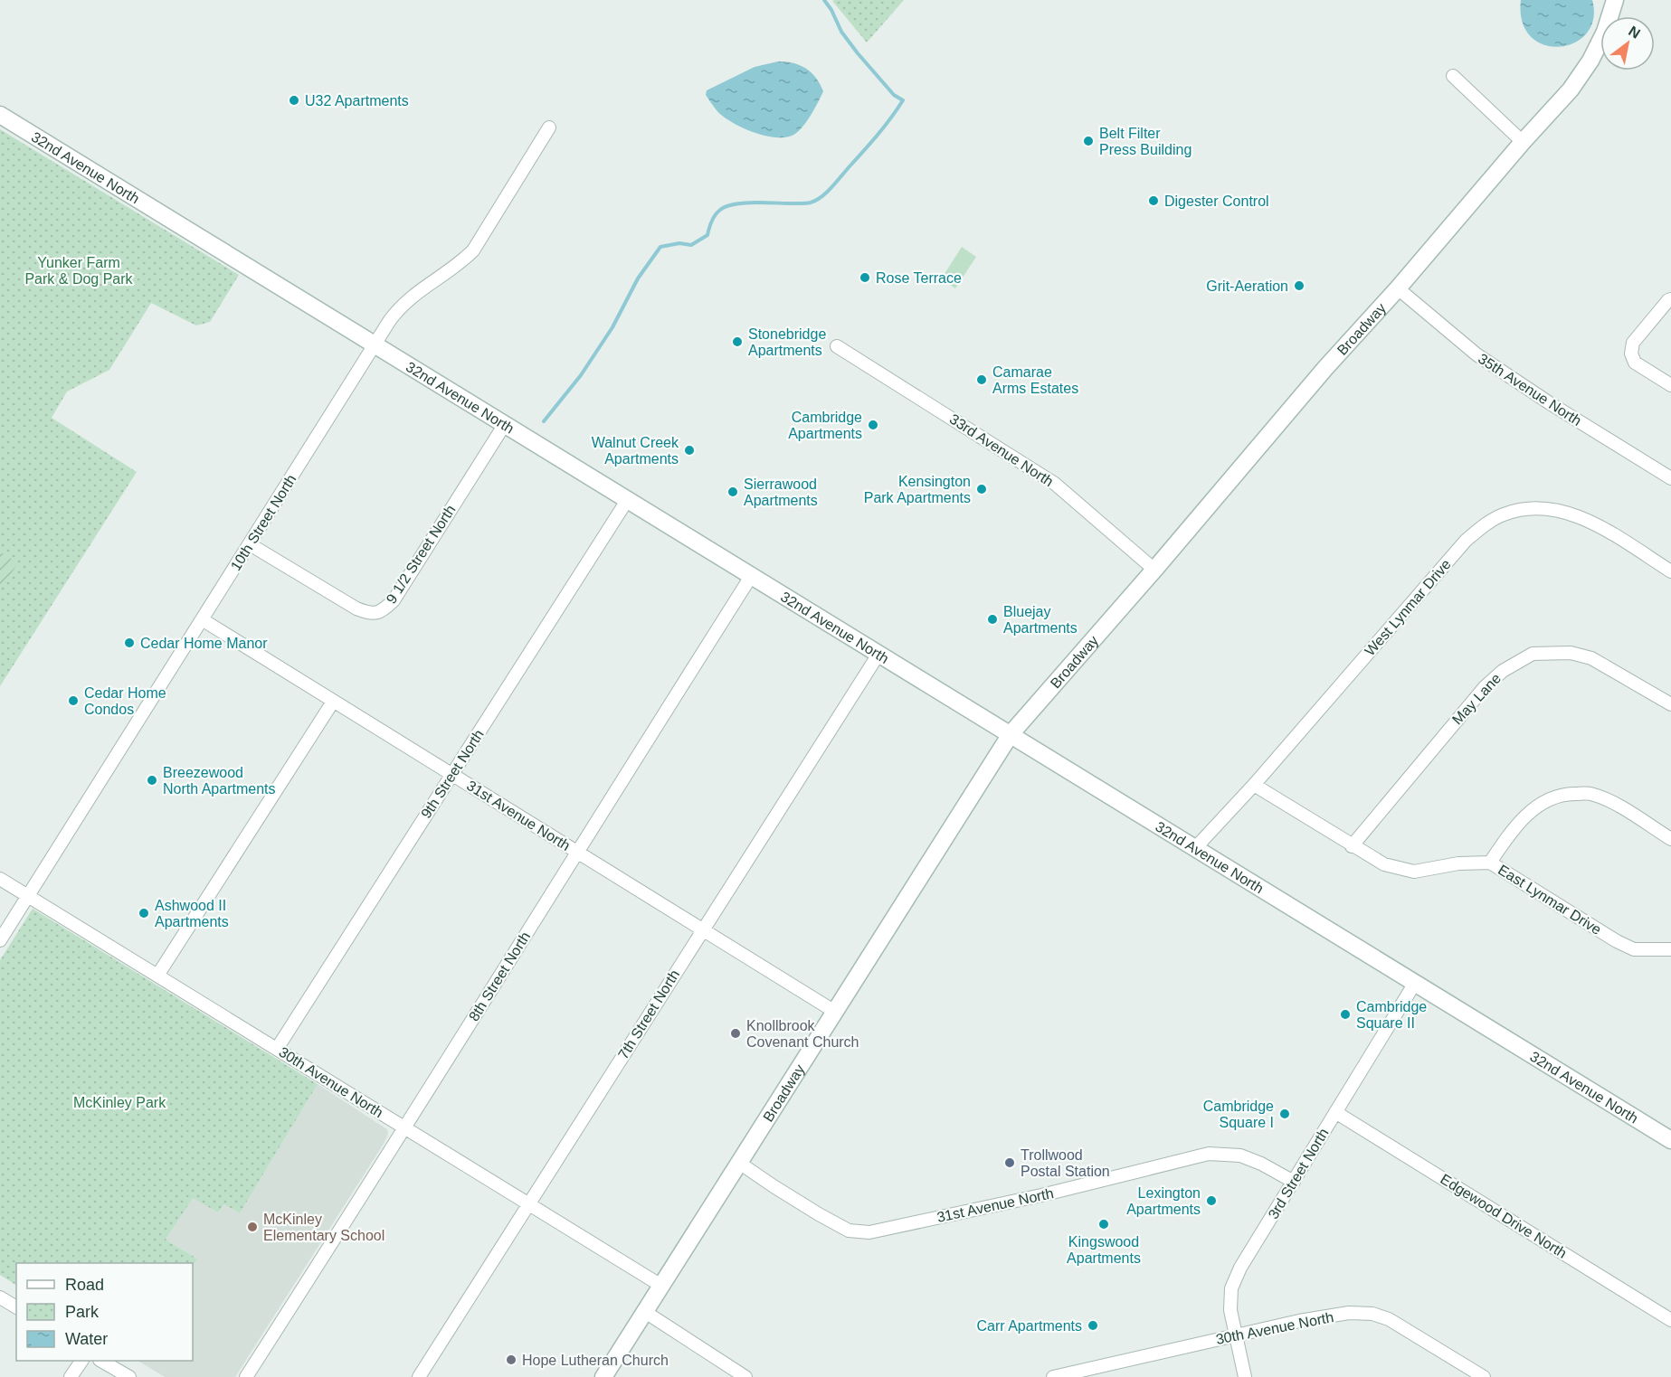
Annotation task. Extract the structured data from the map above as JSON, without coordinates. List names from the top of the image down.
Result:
{
  "streets": {
    "street": [
      "32nd Avenue North",
      "Broadway",
      "35th Avenue North",
      "33rd Avenue North",
      "10th Street North",
      "9 1/2 Street North",
      "West Lynmar Drive",
      "May Lane",
      "9th Street North",
      "31st Avenue North",
      "East Lynmar Drive",
      "8th Street North",
      "7th Street North",
      "30th Avenue North",
      "3rd Street North",
      "Edgewood Drive North"
    ]
  },
  "crossings": [
    ["32nd Avenue North", "Broadway"],
    ["32nd Avenue North", "10th Street North"],
    ["32nd Avenue North", "9 1/2 Street North"],
    ["32nd Avenue North", "West Lynmar Drive"],
    ["32nd Avenue North", "9th Street North"],
    ["32nd Avenue North", "8th Street North"],
    ["32nd Avenue North", "7th Street North"],
    ["32nd Avenue North", "3rd Street North"],
    ["Broadway", "35th Avenue North"],
    ["Broadway", "33rd Avenue North"],
    ["Broadway", "31st Avenue North"],
    ["Broadway", "30th Avenue North"],
    ["10th Street North", "9 1/2 Street North"],
    ["10th Street North", "31st Avenue North"],
    ["10th Street North", "30th Avenue North"],
    ["West Lynmar Drive", "East Lynmar Drive"],
    ["May Lane", "East Lynmar Drive"],
    ["9th Street North", "31st Avenue North"],
    ["9th Street North", "30th Avenue North"],
    ["31st Avenue North", "8th Street North"],
    ["31st Avenue North", "7th Street North"],
    ["31st Avenue North", "3rd Street North"],
    ["8th Street North", "30th Avenue North"],
    ["7th Street North", "30th Avenue North"],
    ["30th Avenue North", "3rd Street North"],
    ["3rd Street North", "Edgewood Drive North"]
  ],
  "parks": ["Yunker Farm Park & Dog Park", "McKinley Park"],
  "places": [
    "U32 Apartments",
    "Belt Filter Press Building",
    "Digester Control",
    "Rose Terrace",
    "Grit-Aeration",
    "Stonebridge Apartments",
    "Camarae Arms Estates",
    "Cambridge Apartments",
    "Walnut Creek Apartments",
    "Kensington Park Apartments",
    "Sierrawood Apartments",
    "Bluejay Apartments",
    "Cedar Home Manor",
    "Cedar Home Condos",
    "Breezewood North Apartments",
    "Ashwood II Apartments",
    "Cambridge Square II",
    "Knollbrook Covenant Church",
    "Cambridge Square I",
    "Trollwood Postal Station",
    "Lexington Apartments",
    "Kingswood Apartments",
    "McKinley Elementary School",
    "Carr Apartments",
    "Hope Lutheran Church"
  ],
  "legend": ["Road", "Park", "Water"],
  "north": "top right"
}
